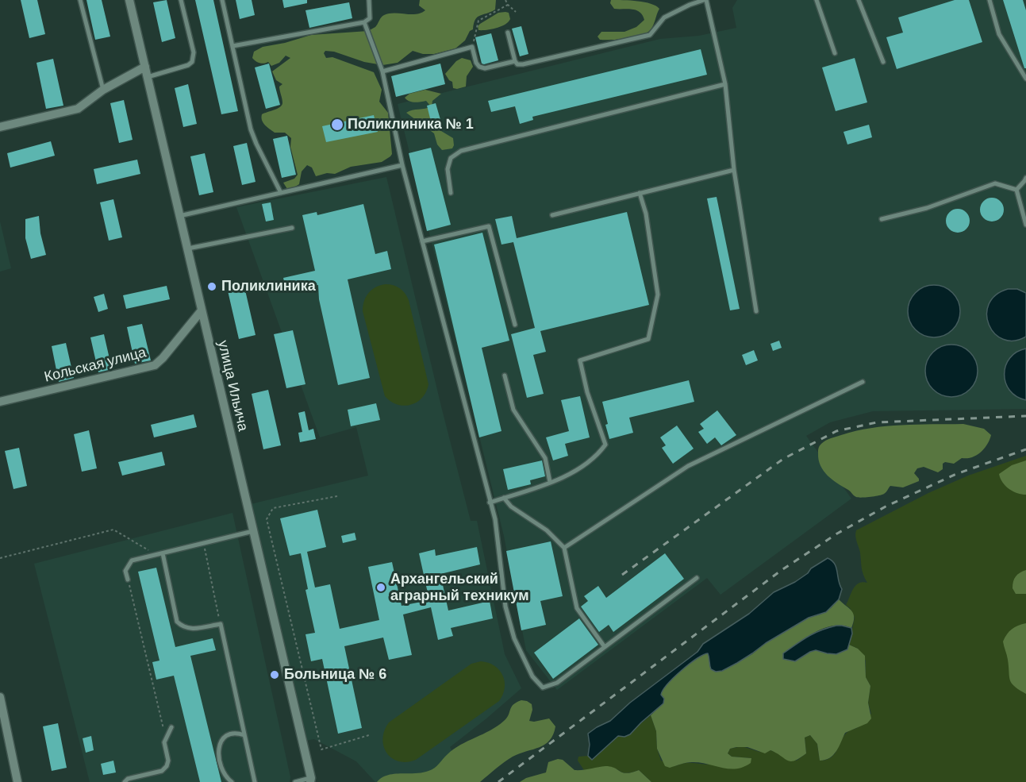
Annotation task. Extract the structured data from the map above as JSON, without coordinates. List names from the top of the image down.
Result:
{
  "streets": {
    "street": ["Кольская улица", "улица Ильича"]
  },
  "crossings": [
    ["Кольская улица", "улица Ильича"]
  ],
  "places": [
    "Поликлиника № 1",
    "Поликлиника",
    "Архангельский аграрный техникум",
    "Больница № 6"
  ]
}
